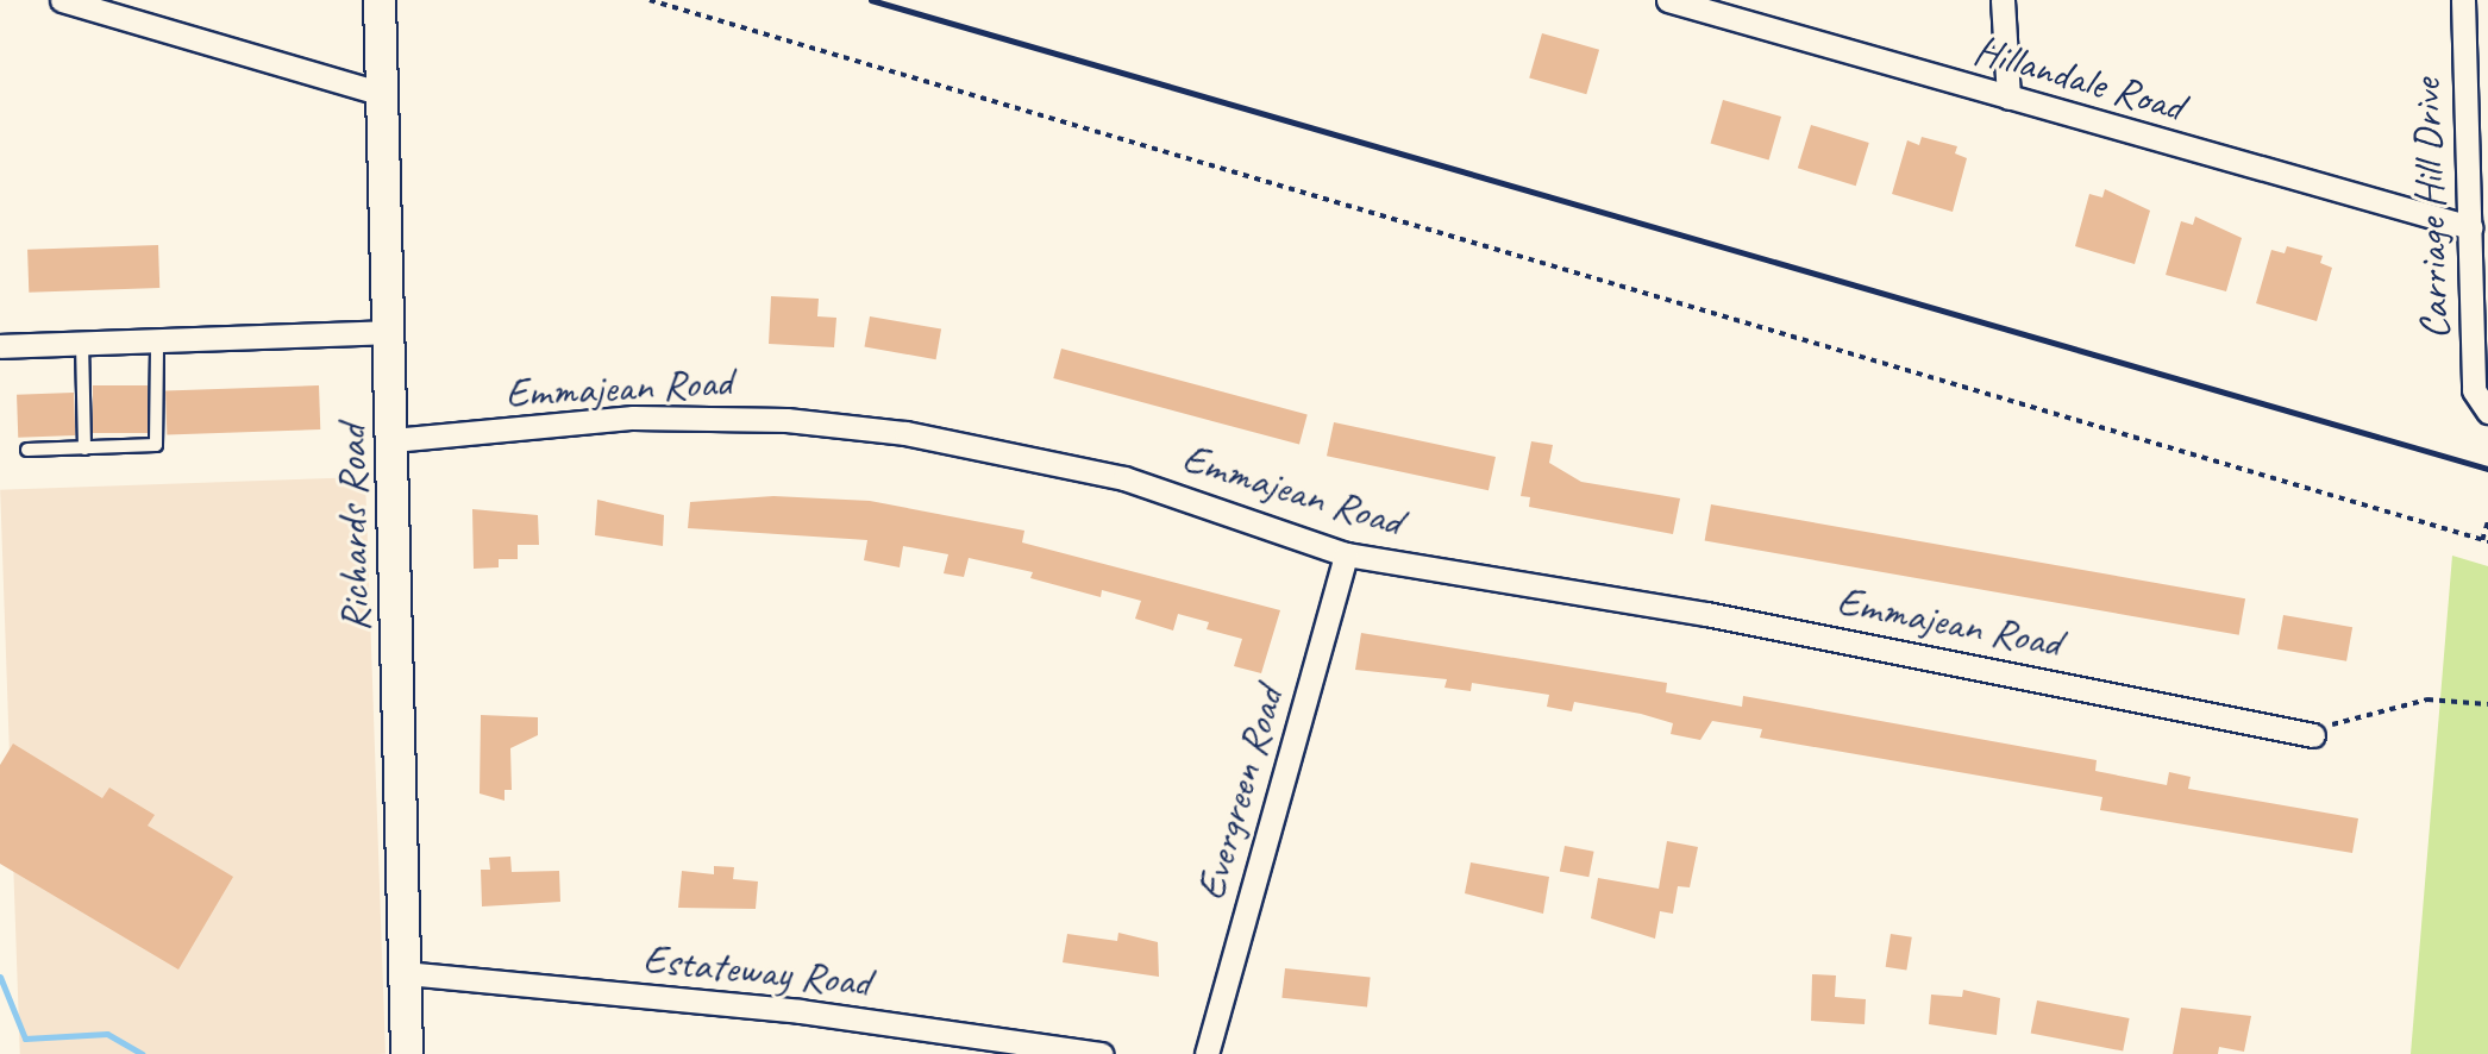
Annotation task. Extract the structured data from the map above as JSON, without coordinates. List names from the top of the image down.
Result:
{
  "streets": {
    "street": [
      "Hillandale Road",
      "Carriage Hill Drive",
      "Emmajean Road",
      "Richards Road",
      "Evergreen Road",
      "Estateway Road"
    ]
  },
  "crossings": [
    ["Hillandale Road", "Carriage Hill Drive"],
    ["Emmajean Road", "Richards Road"],
    ["Emmajean Road", "Evergreen Road"],
    ["Richards Road", "Estateway Road"]
  ]
}
